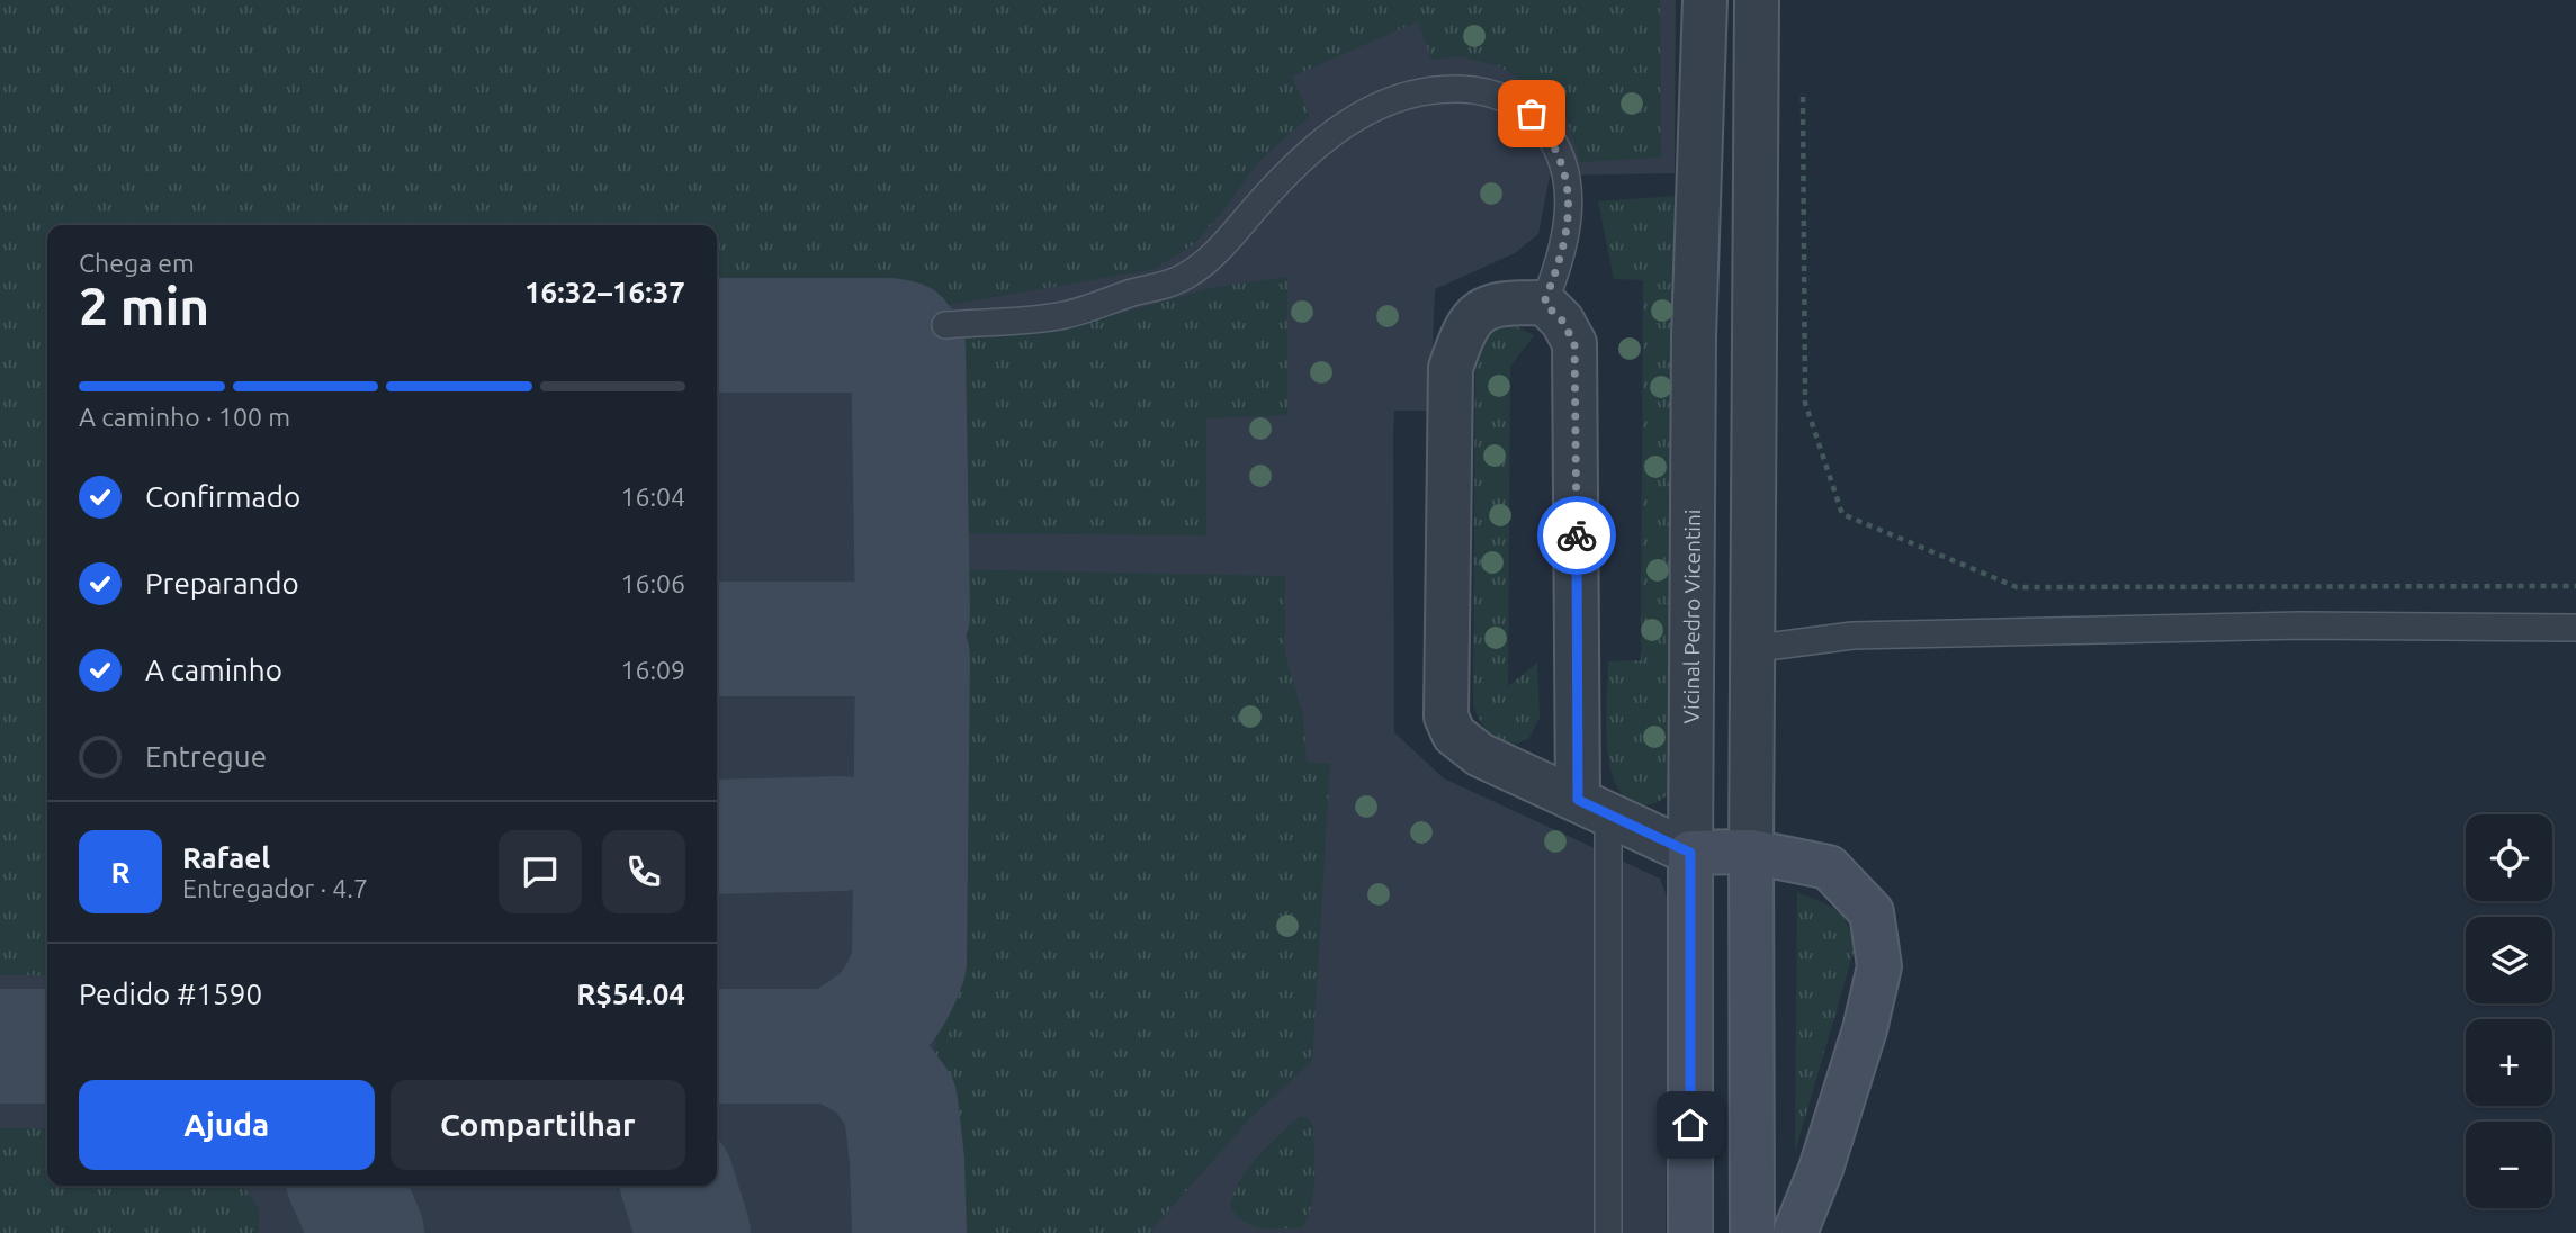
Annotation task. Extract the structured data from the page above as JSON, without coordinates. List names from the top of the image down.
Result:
{
  "streets": {
    "main road": ["Vicinal Pedro Vicentini"]
  },
  "page": {
    "heading": ["2 min", "Chega em", "16:32–16:37"],
    "panel": [
      "Rafael",
      "Entregador · 4.7",
      "Pedido #1590",
      "R$54.04"
    ],
    "bar": "A caminho · 100 m",
    "list": [
      ["Confirmado", "16:04"],
      ["Preparando", "16:06"],
      ["A caminho", "16:09"],
      "Entregue"
    ],
    "map_buttons": ["+", "−"],
    "round": "R",
    "buttons": ["Ajuda", "Compartilhar"]
  }
}
